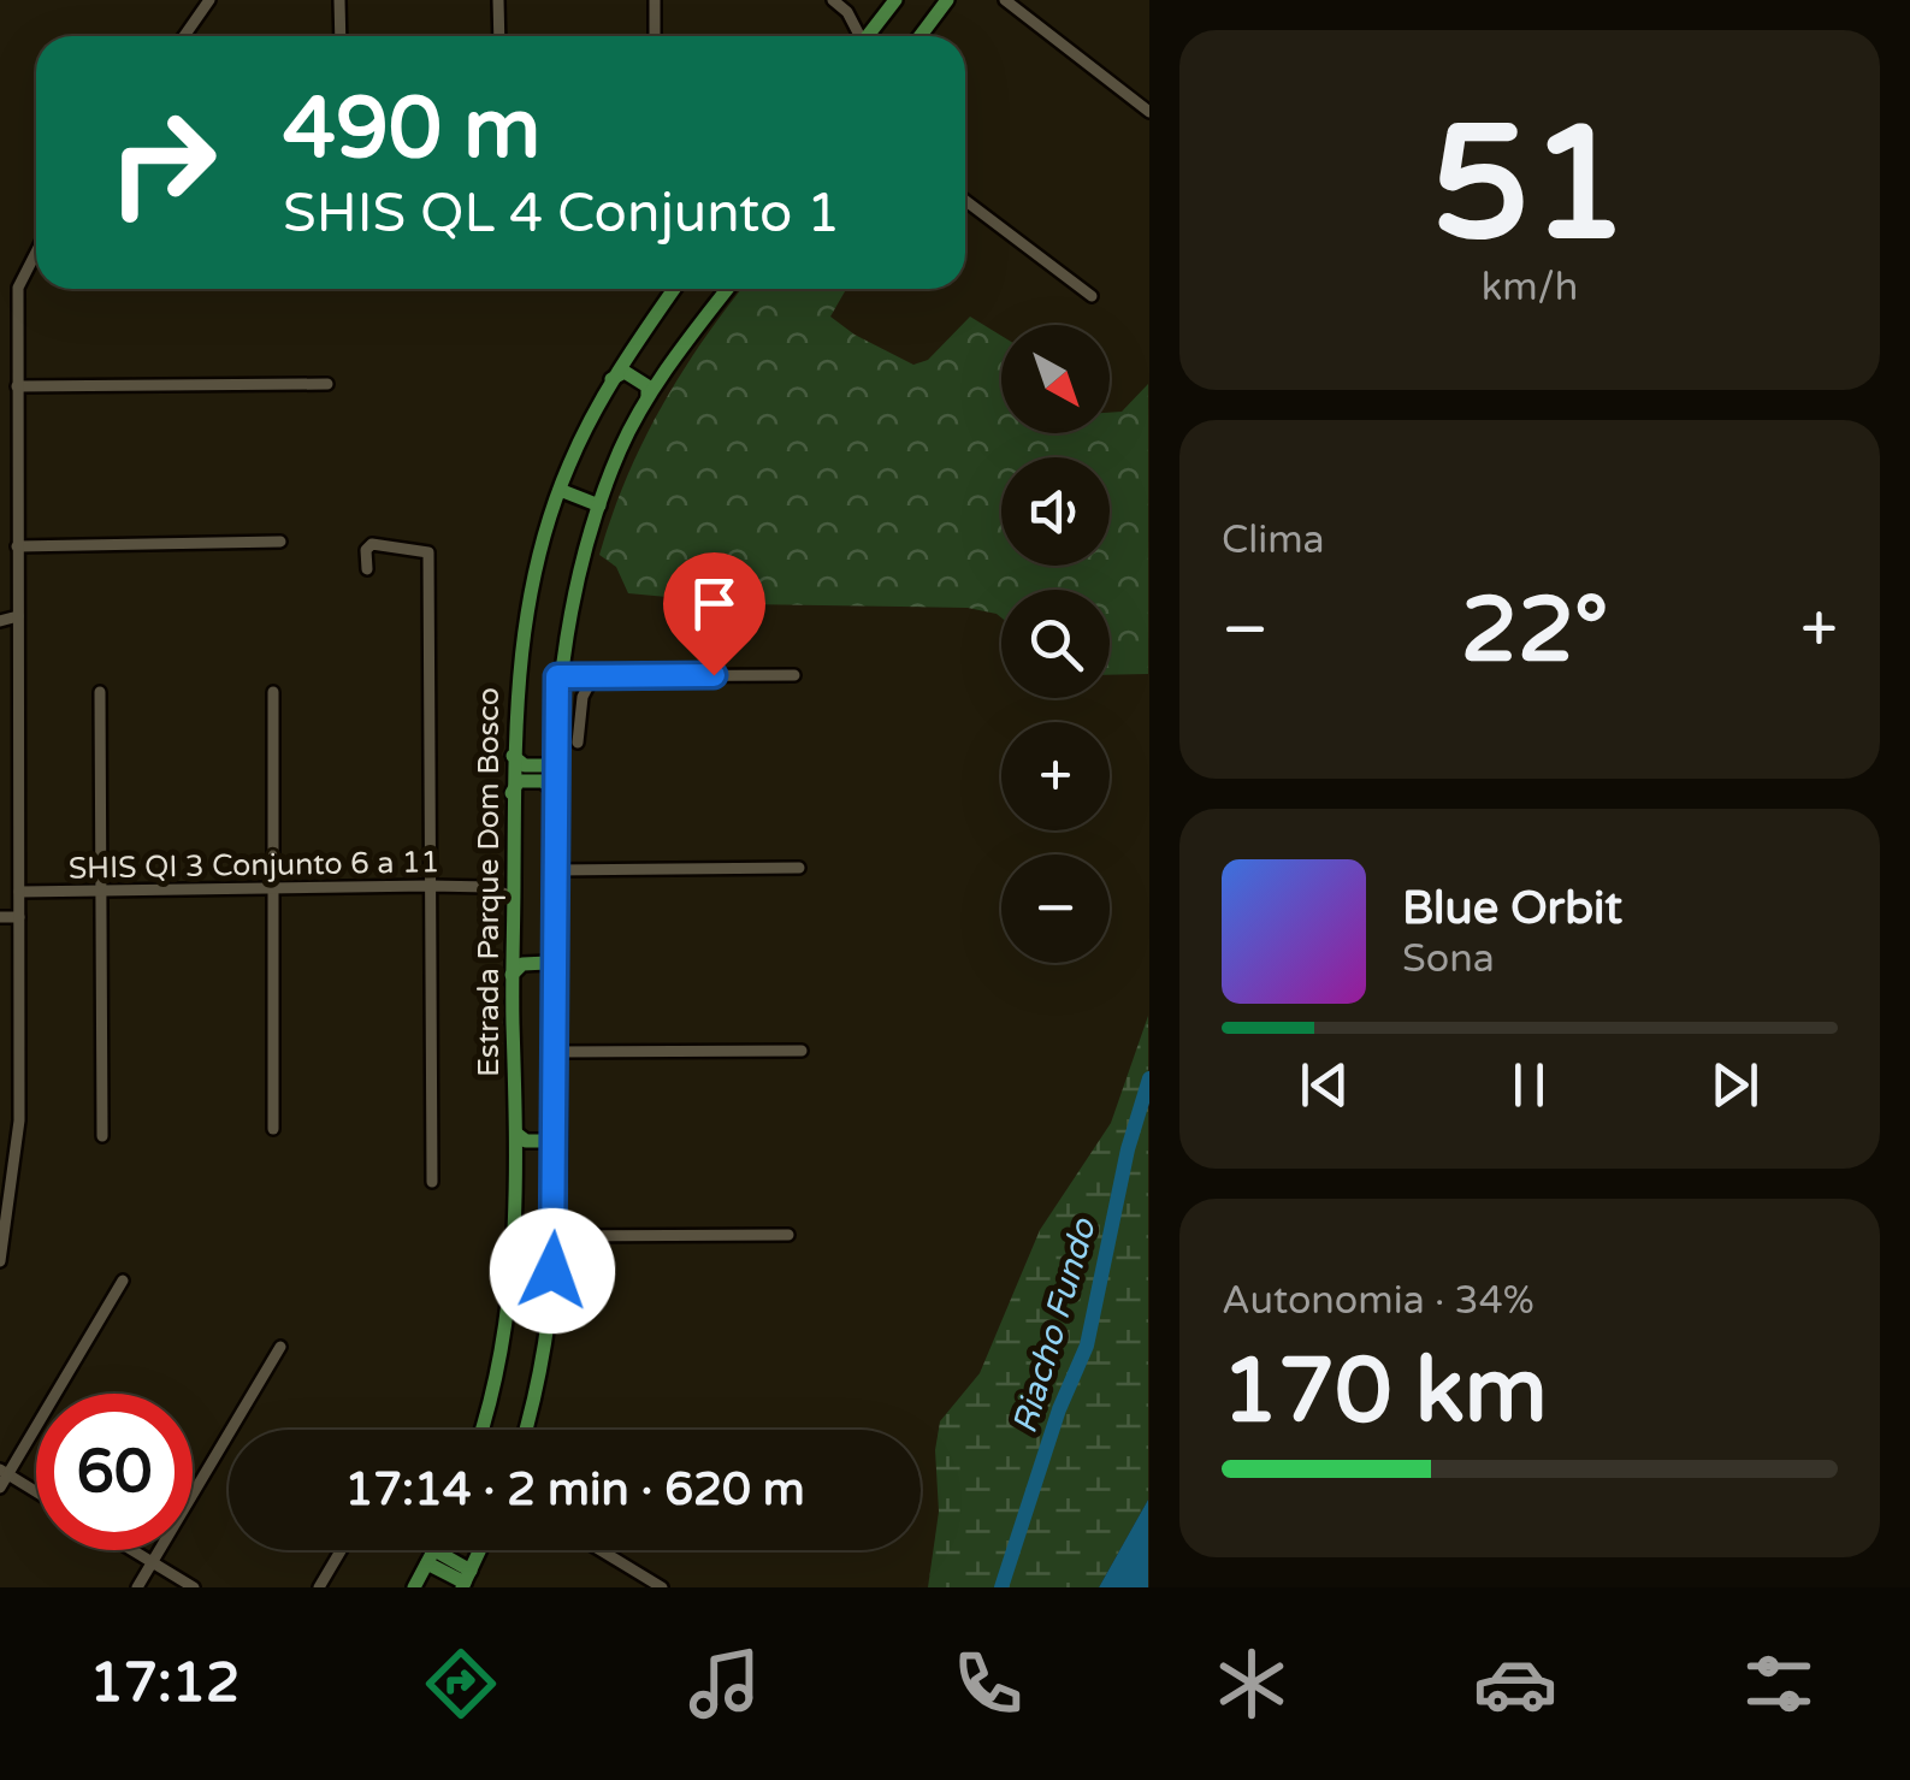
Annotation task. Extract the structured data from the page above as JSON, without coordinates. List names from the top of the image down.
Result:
{
  "streets": {
    "main road": ["Estrada Parque Dom Bosco"],
    "street": ["SHIS QI 3 Conjunto 6 a 11"]
  },
  "crossings": [
    ["SHIS QI 3 Conjunto 6 a 11", "Estrada Parque Dom Bosco"]
  ],
  "water": ["Riacho Fundo"],
  "north": "bottom right",
  "page": {
    "tile": [
      ["51", "km/h"],
      "Clima",
      ["Autonomia · 34%", "170 km"]
    ],
    "turn": ["490 m", "SHIS QL 4 Conjunto 1"],
    "map_buttons": ["+", "−"],
    "heat": ["−", "22°", "+"],
    "song": ["Blue Orbit", "Sona"],
    "limit": "60",
    "trip": "17:14 · 2 min · 620 m",
    "tabs": "17:12"
  }
}
